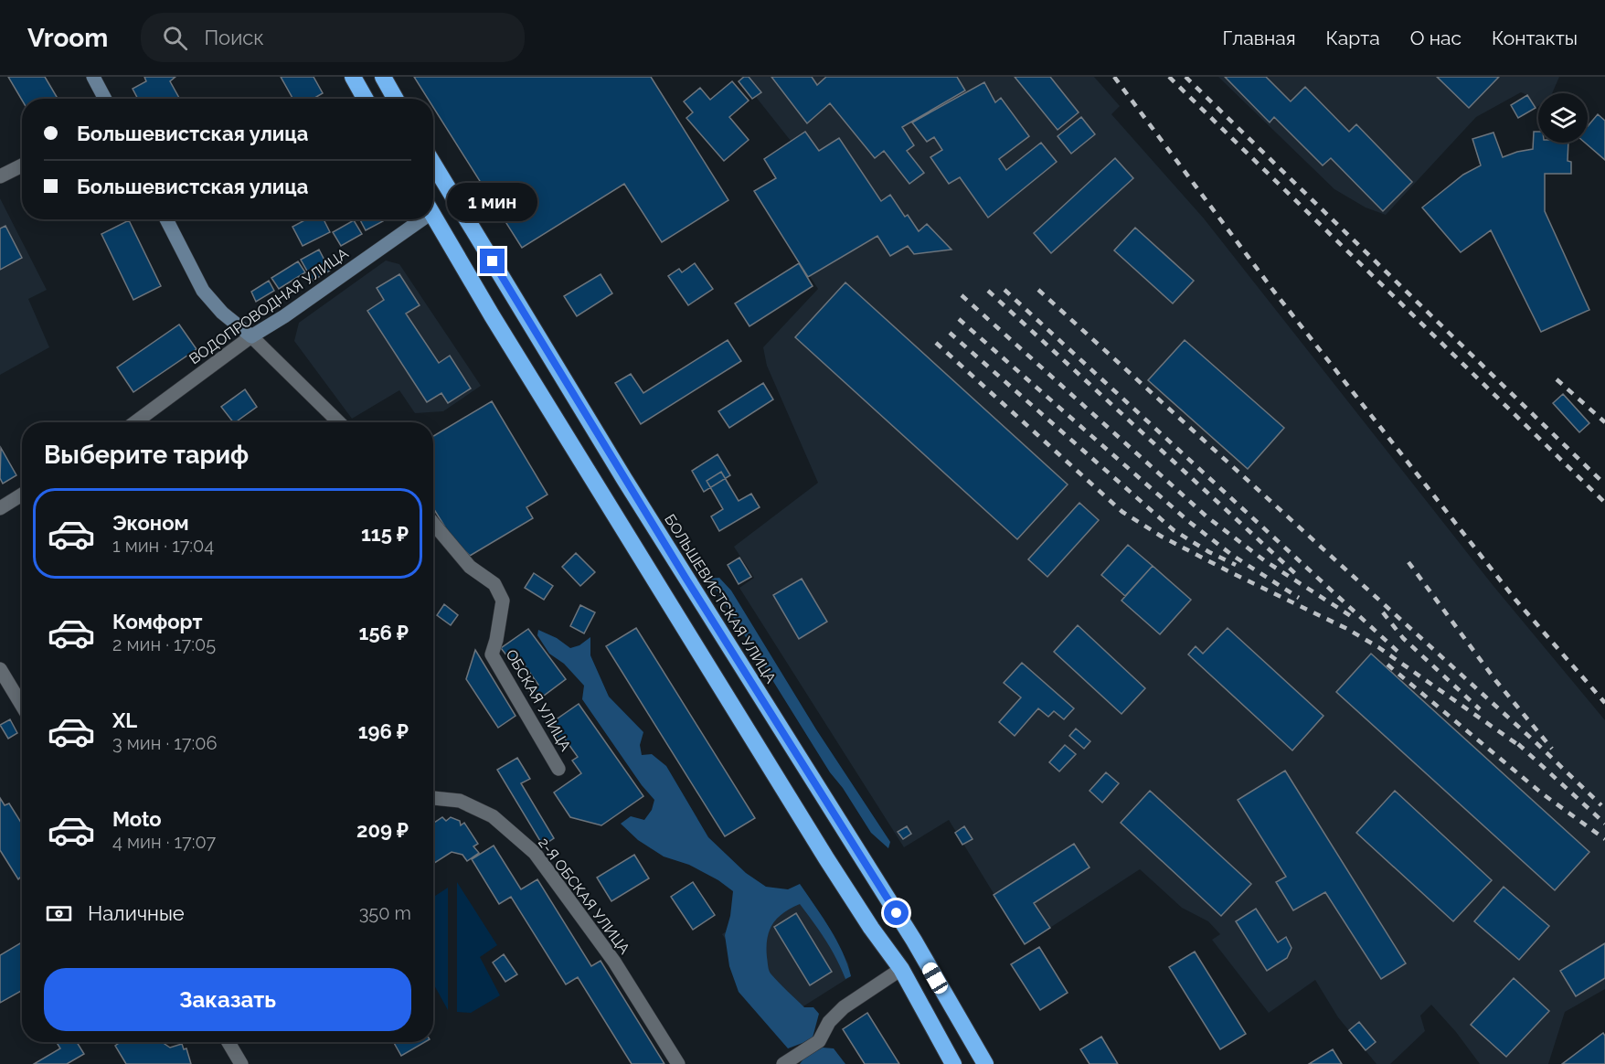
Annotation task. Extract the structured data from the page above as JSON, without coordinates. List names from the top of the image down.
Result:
{
  "streets": {
    "highway": ["БОЛЬШЕВИСТСКАЯ УЛИЦА"],
    "street": ["ВОДОПРОВОДНАЯ УЛИЦА", "ОБСКАЯ УЛИЦА", "2-Я ОБСКАЯ УЛИЦА"]
  },
  "page": {
    "header": "Vroom",
    "search": "Поиск",
    "nav": [
      "Главная",
      "Карта",
      "О нас",
      "Контакты"
    ],
    "banner": ["Большевистская улица", "Большевистская улица"],
    "bubble": "1 мин",
    "heading": "Выберите тариф",
    "list": [
      {
        "name": "Эконом",
        "note": "1 мин · 17:04",
        "value": "115 ₽"
      },
      {
        "name": "Комфорт",
        "note": "2 мин · 17:05",
        "value": "156 ₽"
      },
      {
        "name": "XL",
        "note": "3 мин · 17:06",
        "value": "196 ₽"
      },
      {
        "name": "Moto",
        "note": "4 мин · 17:07",
        "value": "209 ₽"
      }
    ],
    "pay": ["Наличные", "350 m"],
    "buttons": "Заказать"
  }
}
